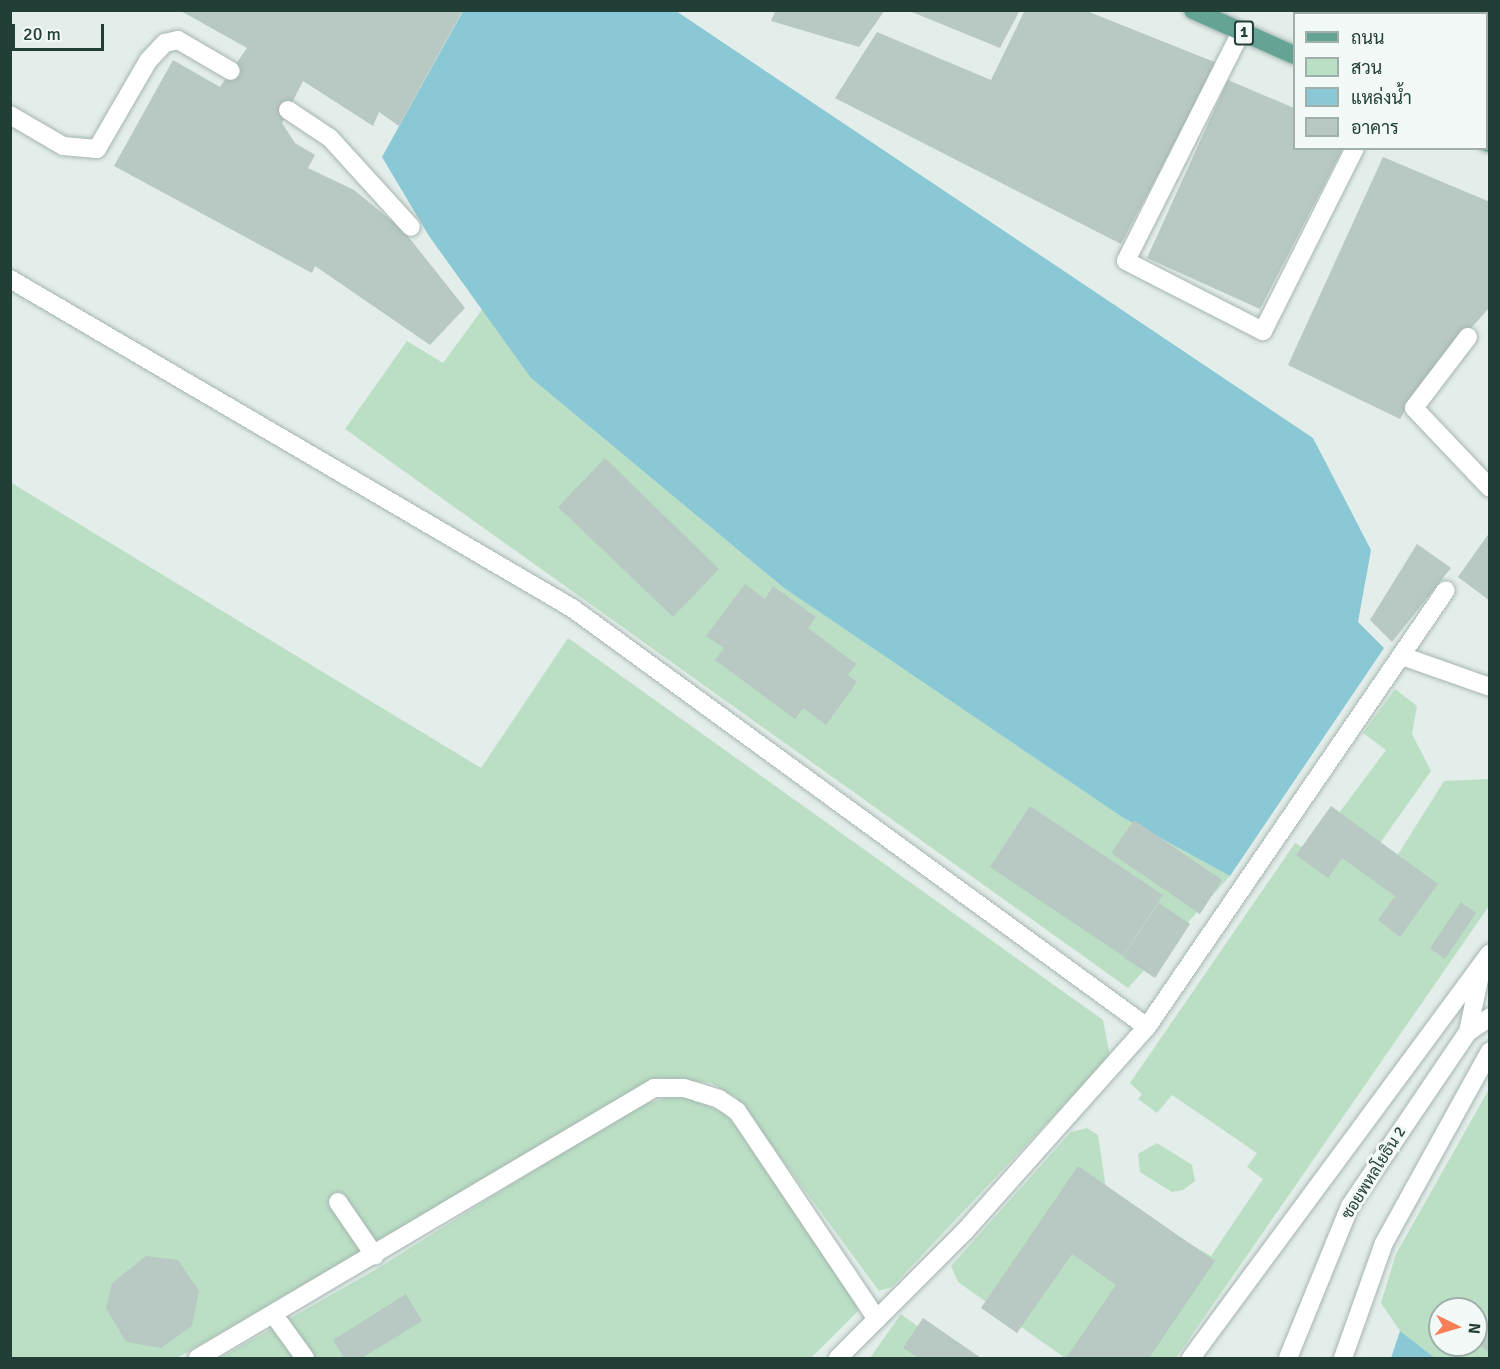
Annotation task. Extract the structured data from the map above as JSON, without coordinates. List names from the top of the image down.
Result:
{
  "streets": {
    "main road": ["1"],
    "street": ["ซอยพหลโยธิน 2"]
  },
  "legend": [
    "ถนน",
    "สวน",
    "แหล่งน้ำ",
    "อาคาร"
  ],
  "scale_bar": "20 m",
  "north": "right"
}
